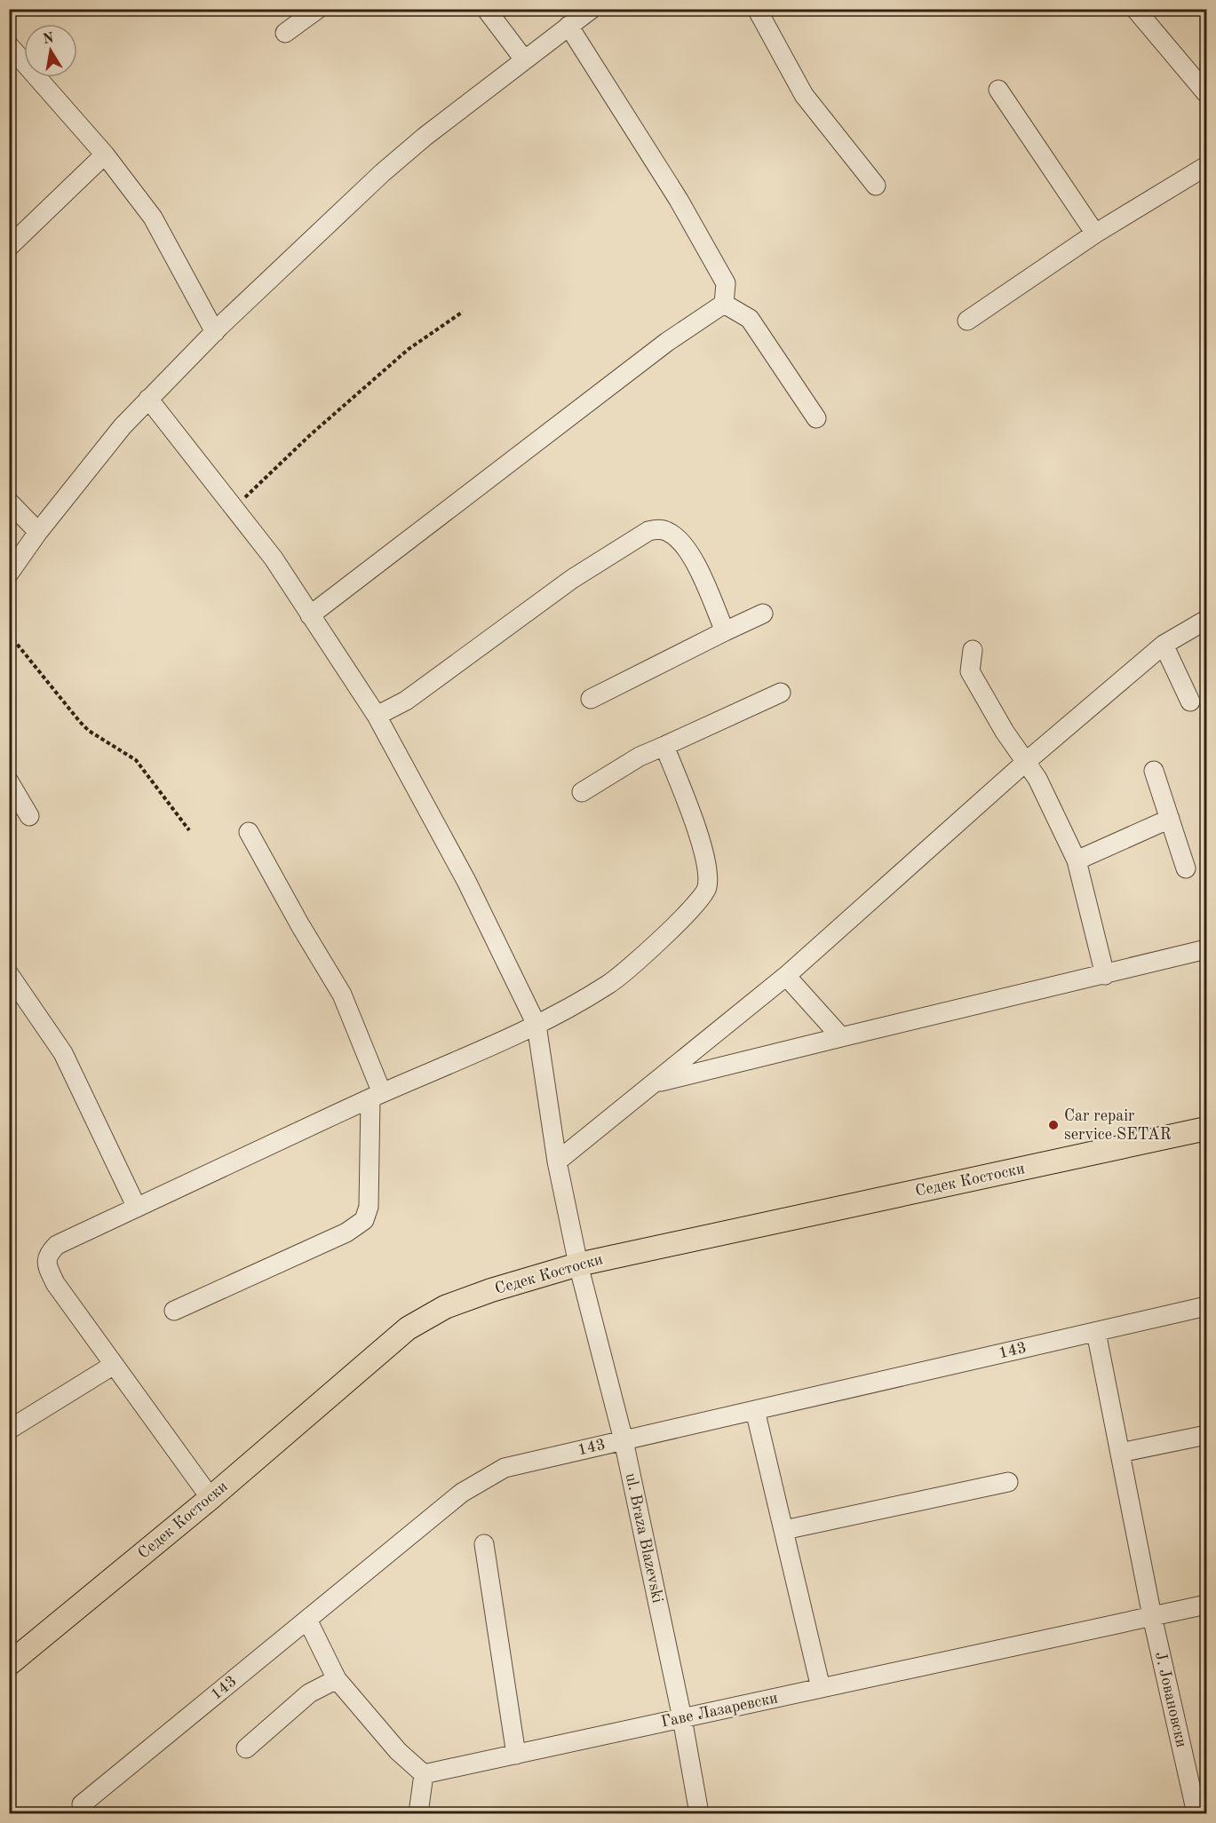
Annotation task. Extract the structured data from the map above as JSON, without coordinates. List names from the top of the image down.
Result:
{
  "streets": {
    "main road": ["Седек Костоски"],
    "street": [
      "143",
      "ul. Braza Blazevski",
      "Ј. Јовановски",
      "Гаве Лазаревски"
    ]
  },
  "crossings": [
    ["Седек Костоски", "ul. Braza Blazevski"],
    ["143", "ul. Braza Blazevski"],
    ["143", "Ј. Јовановски"],
    ["ul. Braza Blazevski", "Гаве Лазаревски"],
    ["Ј. Јовановски", "Гаве Лазаревски"]
  ],
  "places": ["Car repair service SETAR"],
  "north": "top"
}
